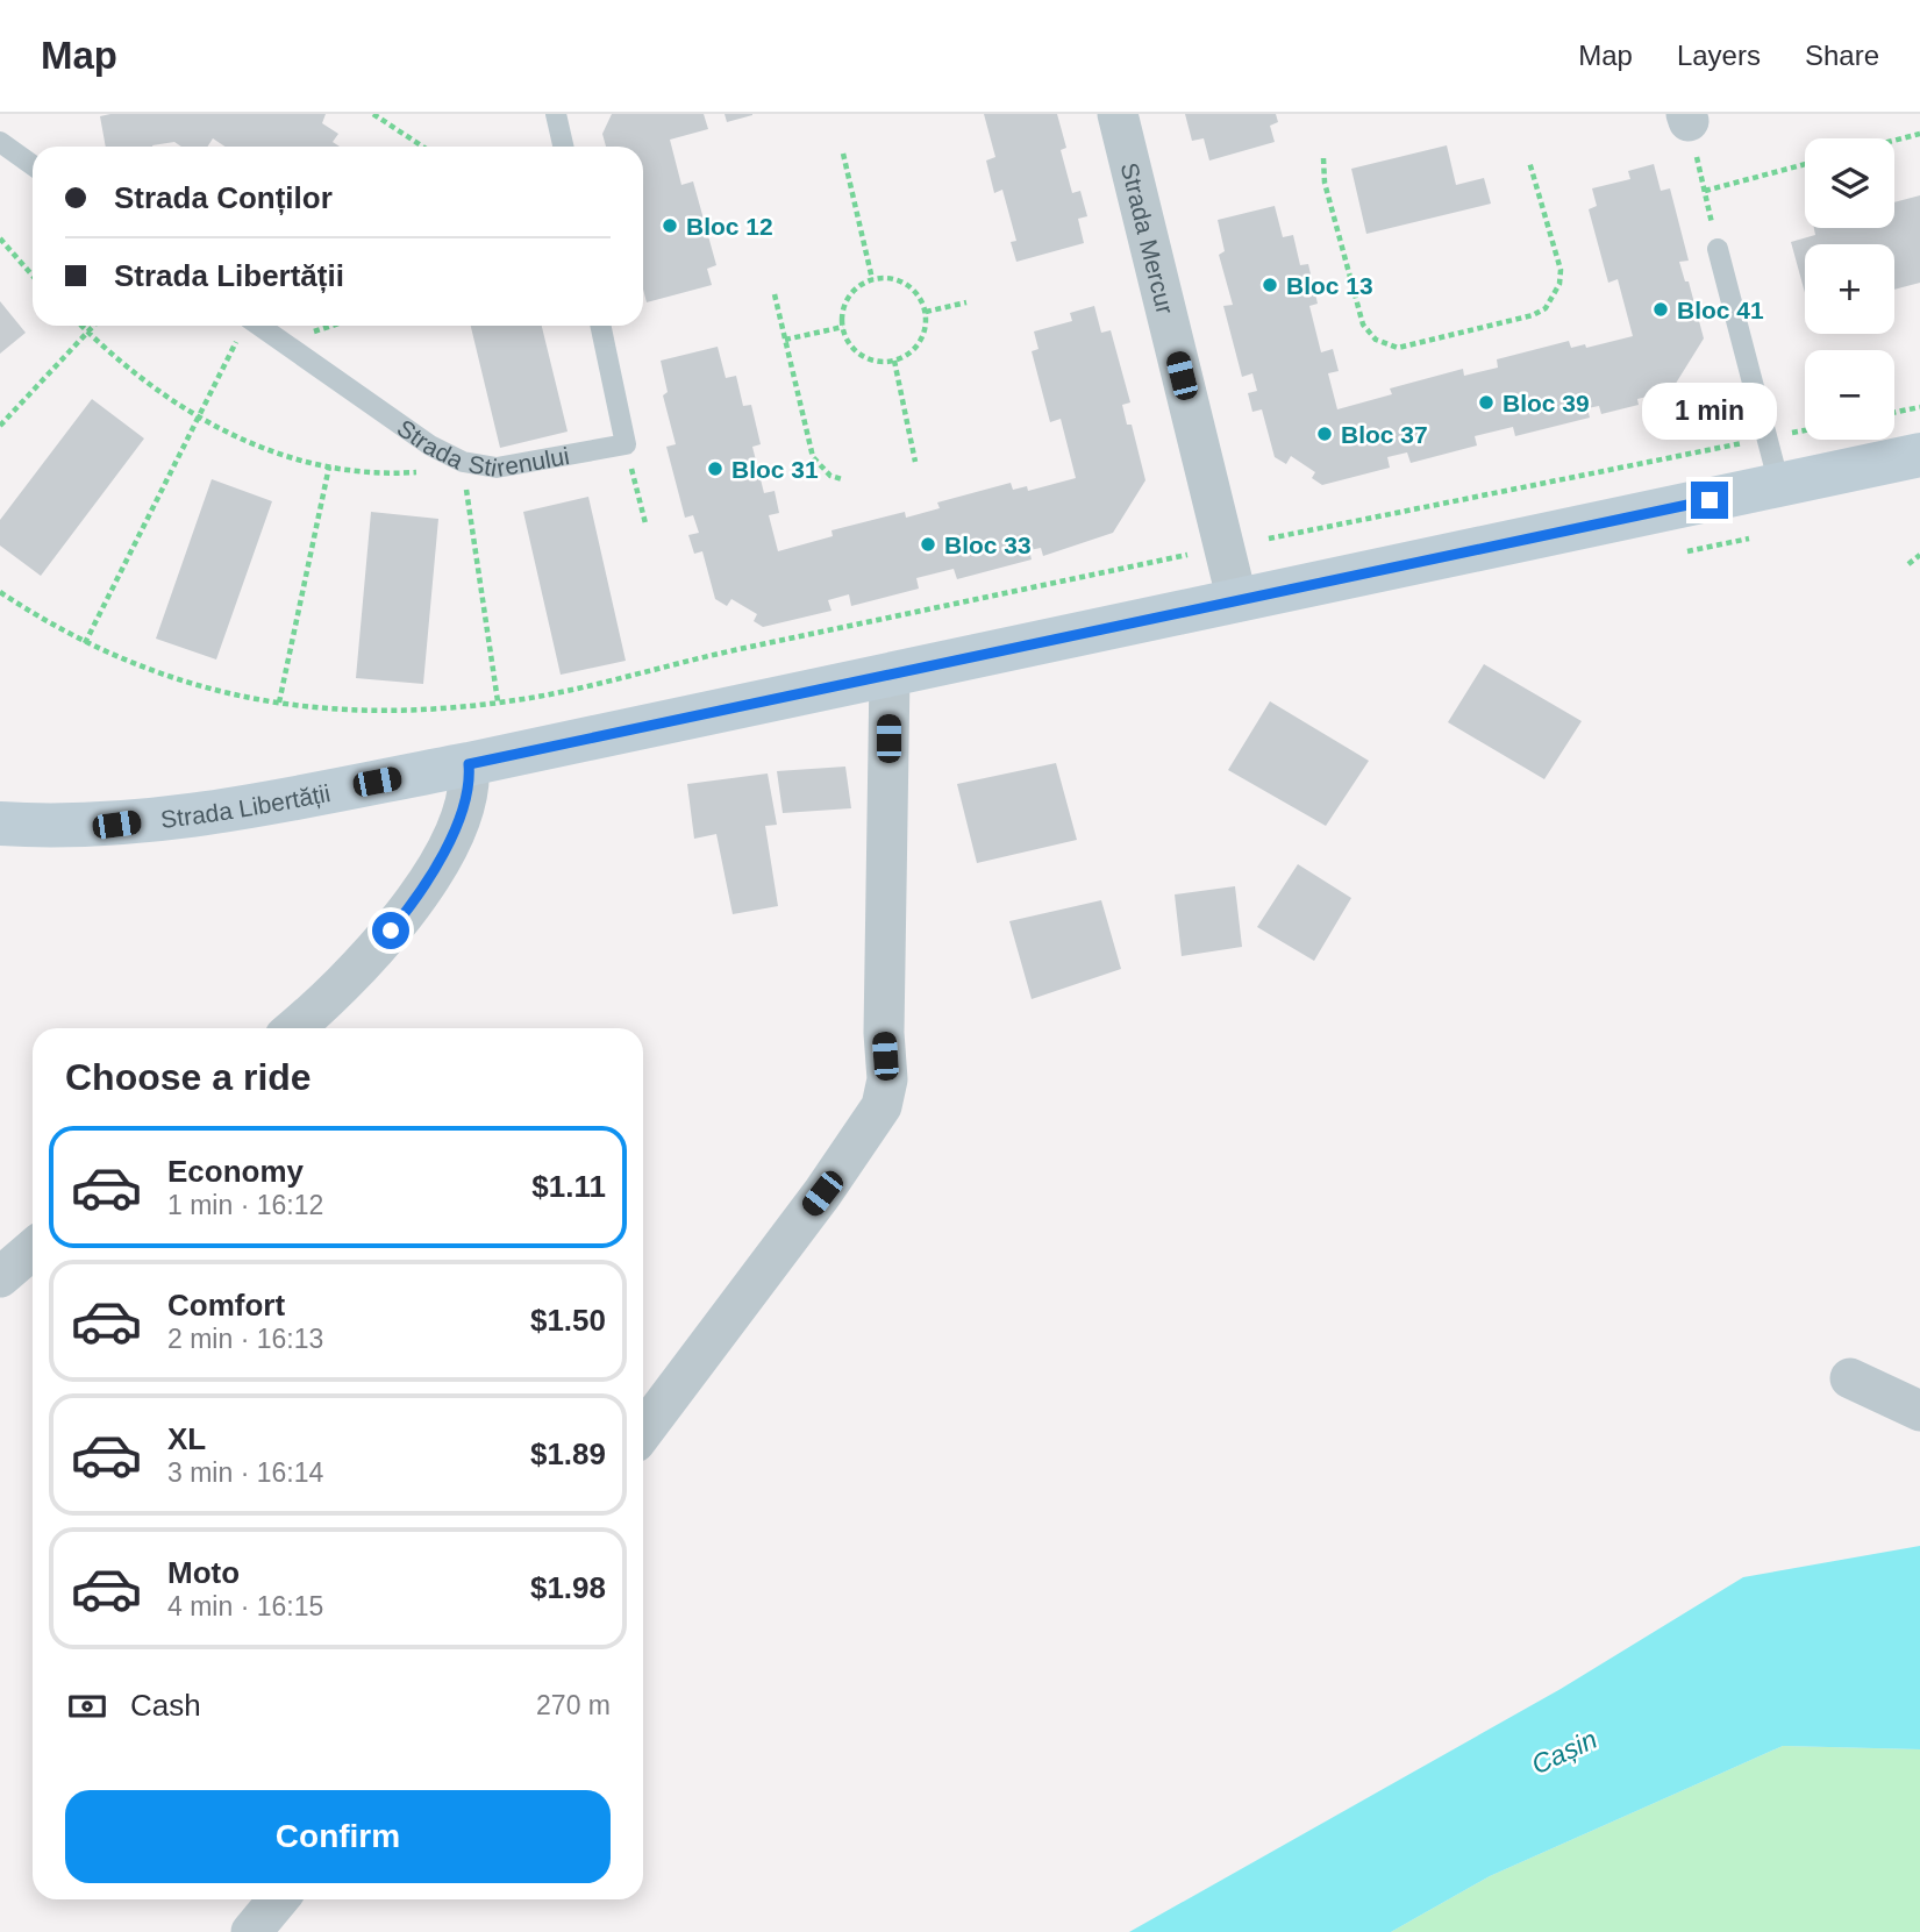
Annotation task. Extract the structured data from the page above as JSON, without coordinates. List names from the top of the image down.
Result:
{
  "streets": {
    "main road": ["Strada Libertății"],
    "street": ["Strada Mercur"],
    "lane": ["Strada Stirenului"]
  },
  "crossings": [
    ["Strada Mercur", "Strada Libertății"]
  ],
  "water": ["Cașin"],
  "places": [
    "Bloc 12",
    "Bloc 13",
    "Bloc 41",
    "Bloc 39",
    "Bloc 37",
    "Bloc 31",
    "Bloc 33"
  ],
  "page": {
    "header": "Map",
    "nav": ["Map", "Layers", "Share"],
    "map_buttons": ["+", "−"],
    "banner": ["Strada Conților", "Strada Libertății"],
    "bubble": "1 min",
    "heading": "Choose a ride",
    "list": [
      {
        "name": "Economy",
        "note": "1 min · 16:12",
        "value": "$1.11"
      },
      {
        "name": "Comfort",
        "note": "2 min · 16:13",
        "value": "$1.50"
      },
      {
        "name": "XL",
        "note": "3 min · 16:14",
        "value": "$1.89"
      },
      {
        "name": "Moto",
        "note": "4 min · 16:15",
        "value": "$1.98"
      }
    ],
    "pay": ["Cash", "270 m"],
    "buttons": "Confirm"
  }
}
